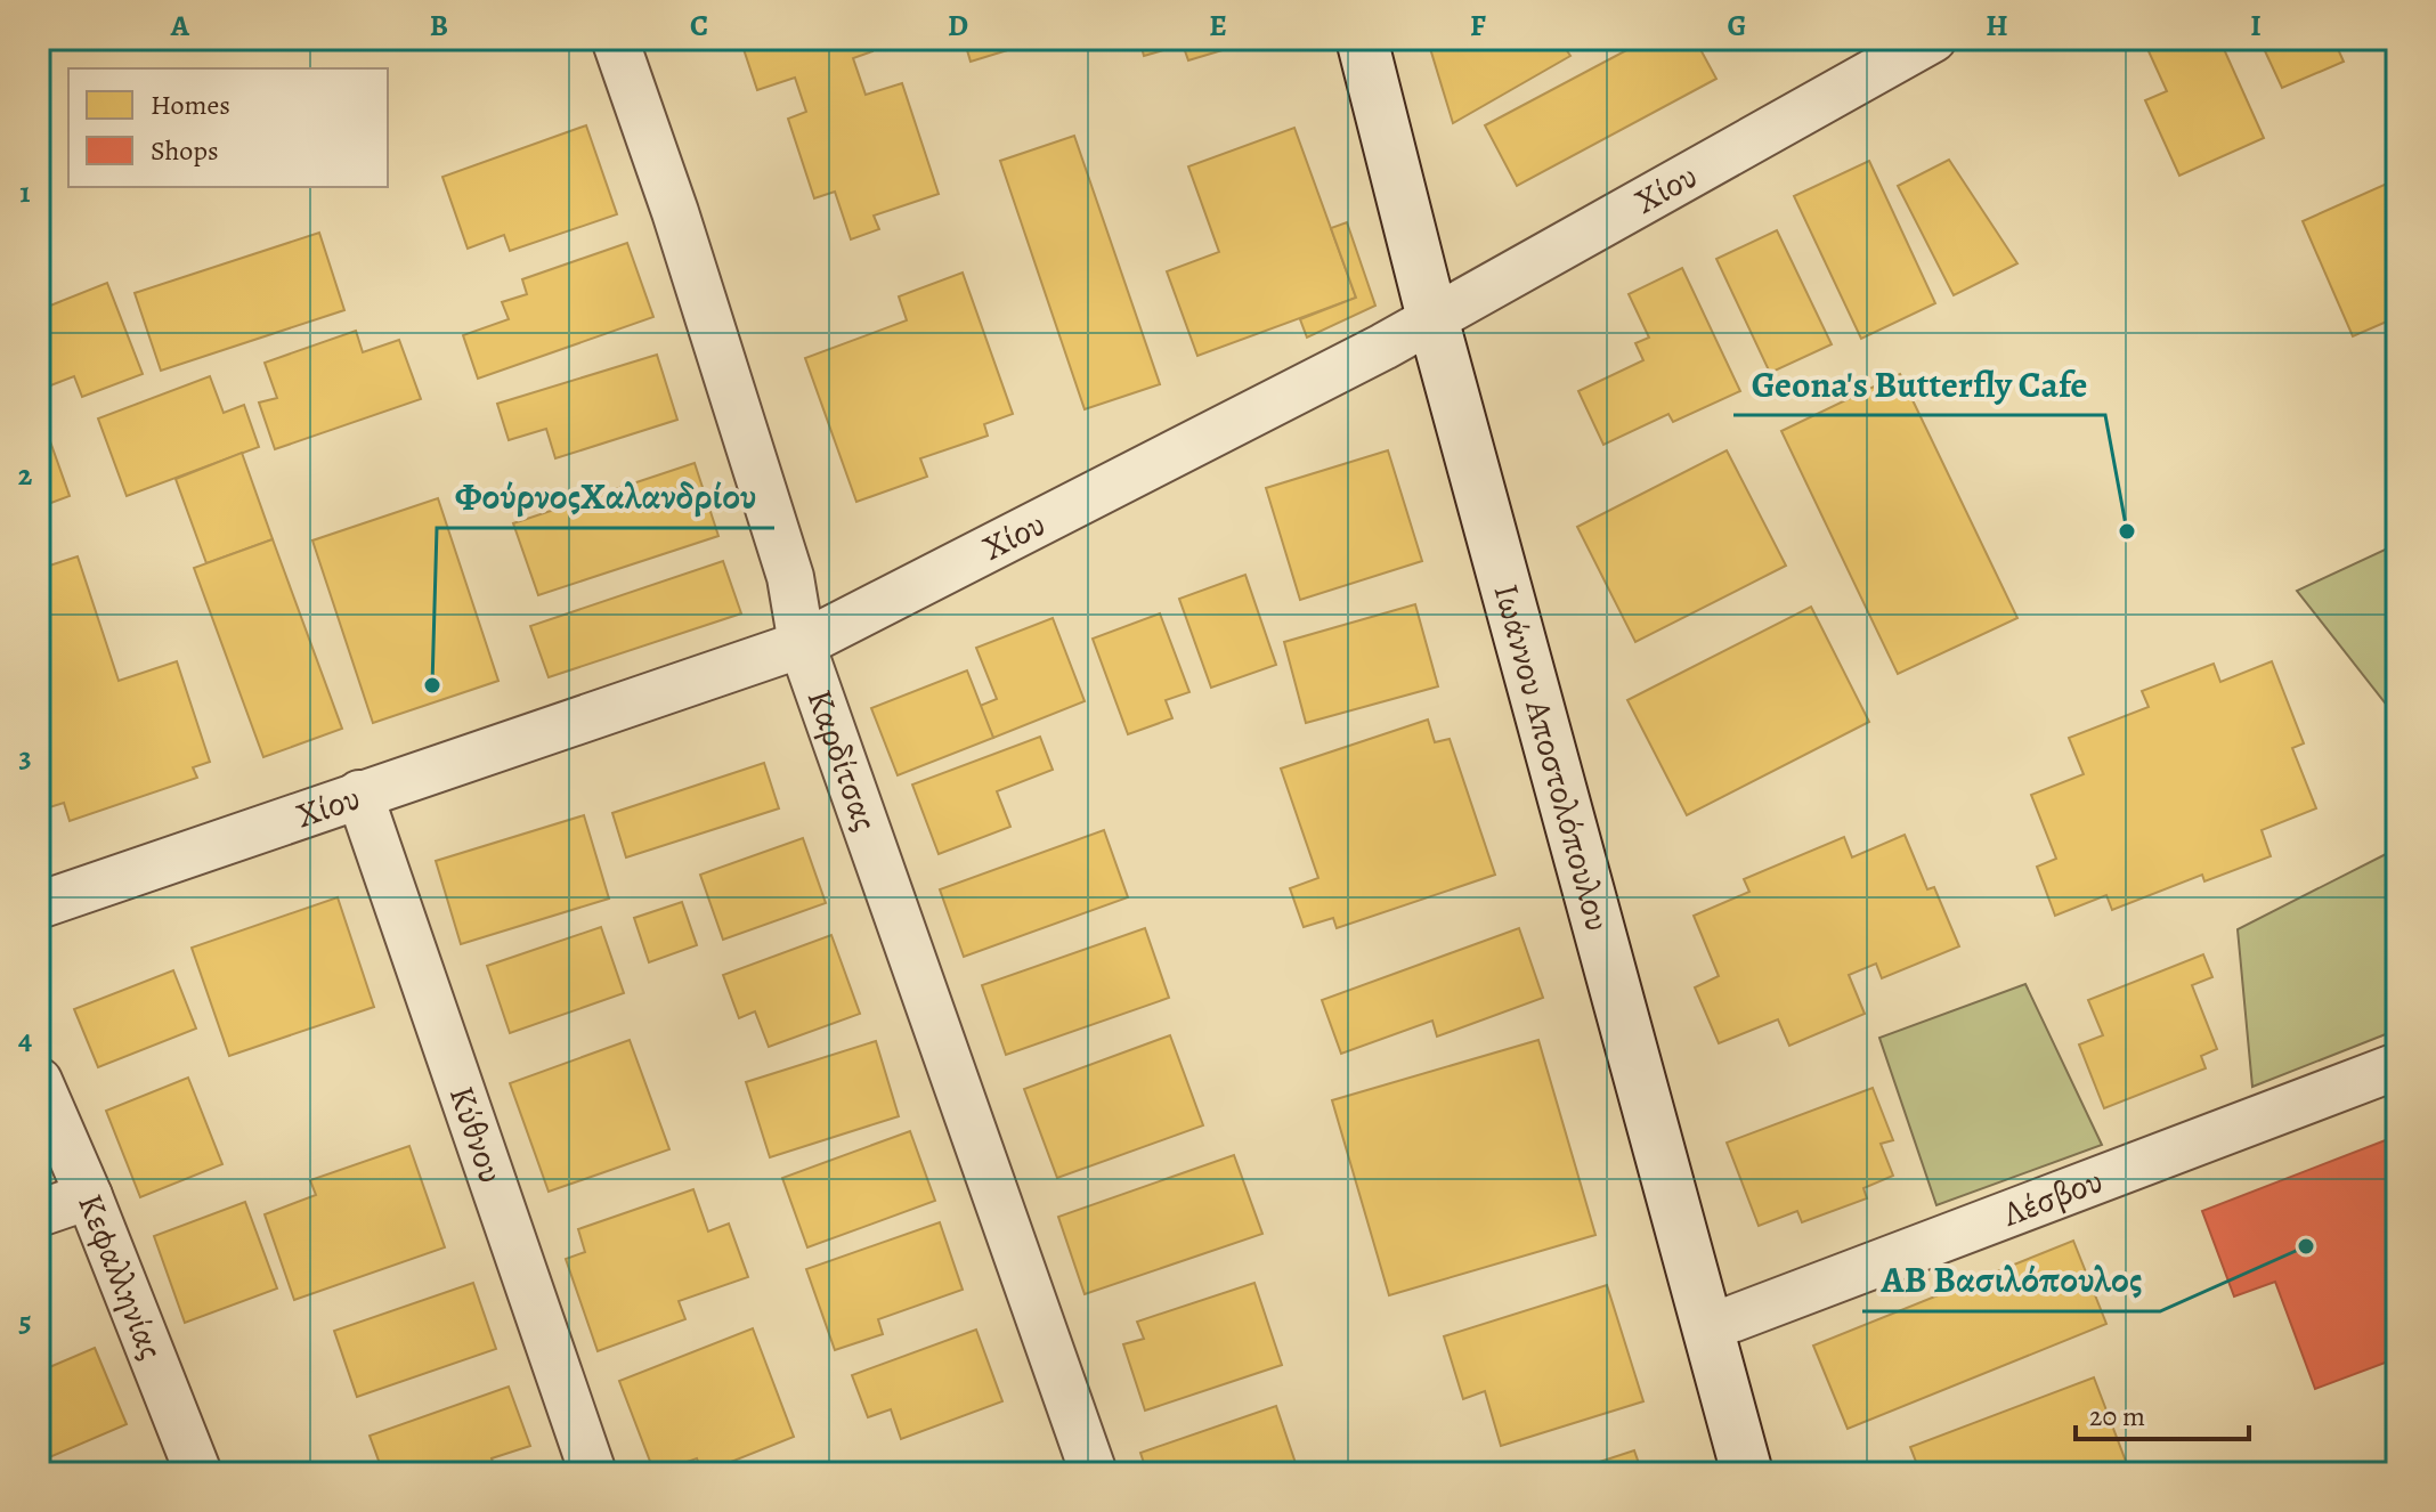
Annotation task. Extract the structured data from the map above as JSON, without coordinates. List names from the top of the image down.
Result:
{
  "streets": {
    "street": [
      "Χίου",
      "Ιωάννου Αποστολόπουλου",
      "Καρδίτσας",
      "Κύθνου",
      "Λέσβου",
      "Κεφαλληνίας"
    ]
  },
  "crossings": [
    ["Χίου", "Ιωάννου Αποστολόπουλου"],
    ["Χίου", "Καρδίτσας"],
    ["Χίου", "Κύθνου"],
    ["Ιωάννου Αποστολόπουλου", "Λέσβου"]
  ],
  "places": ["Geona's Butterfly Cafe", "ΦούρνοςΧαλανδρίου", "ΑΒ Βασιλόπουλος"],
  "legend": ["Homes", "Shops"],
  "scale_bar": "20 m",
  "grid": {
    "columns": [
      "A",
      "B",
      "C",
      "D",
      "E",
      "F",
      "G",
      "H",
      "I"
    ],
    "rows": [
      "1",
      "2",
      "3",
      "4",
      "5"
    ]
  }
}
